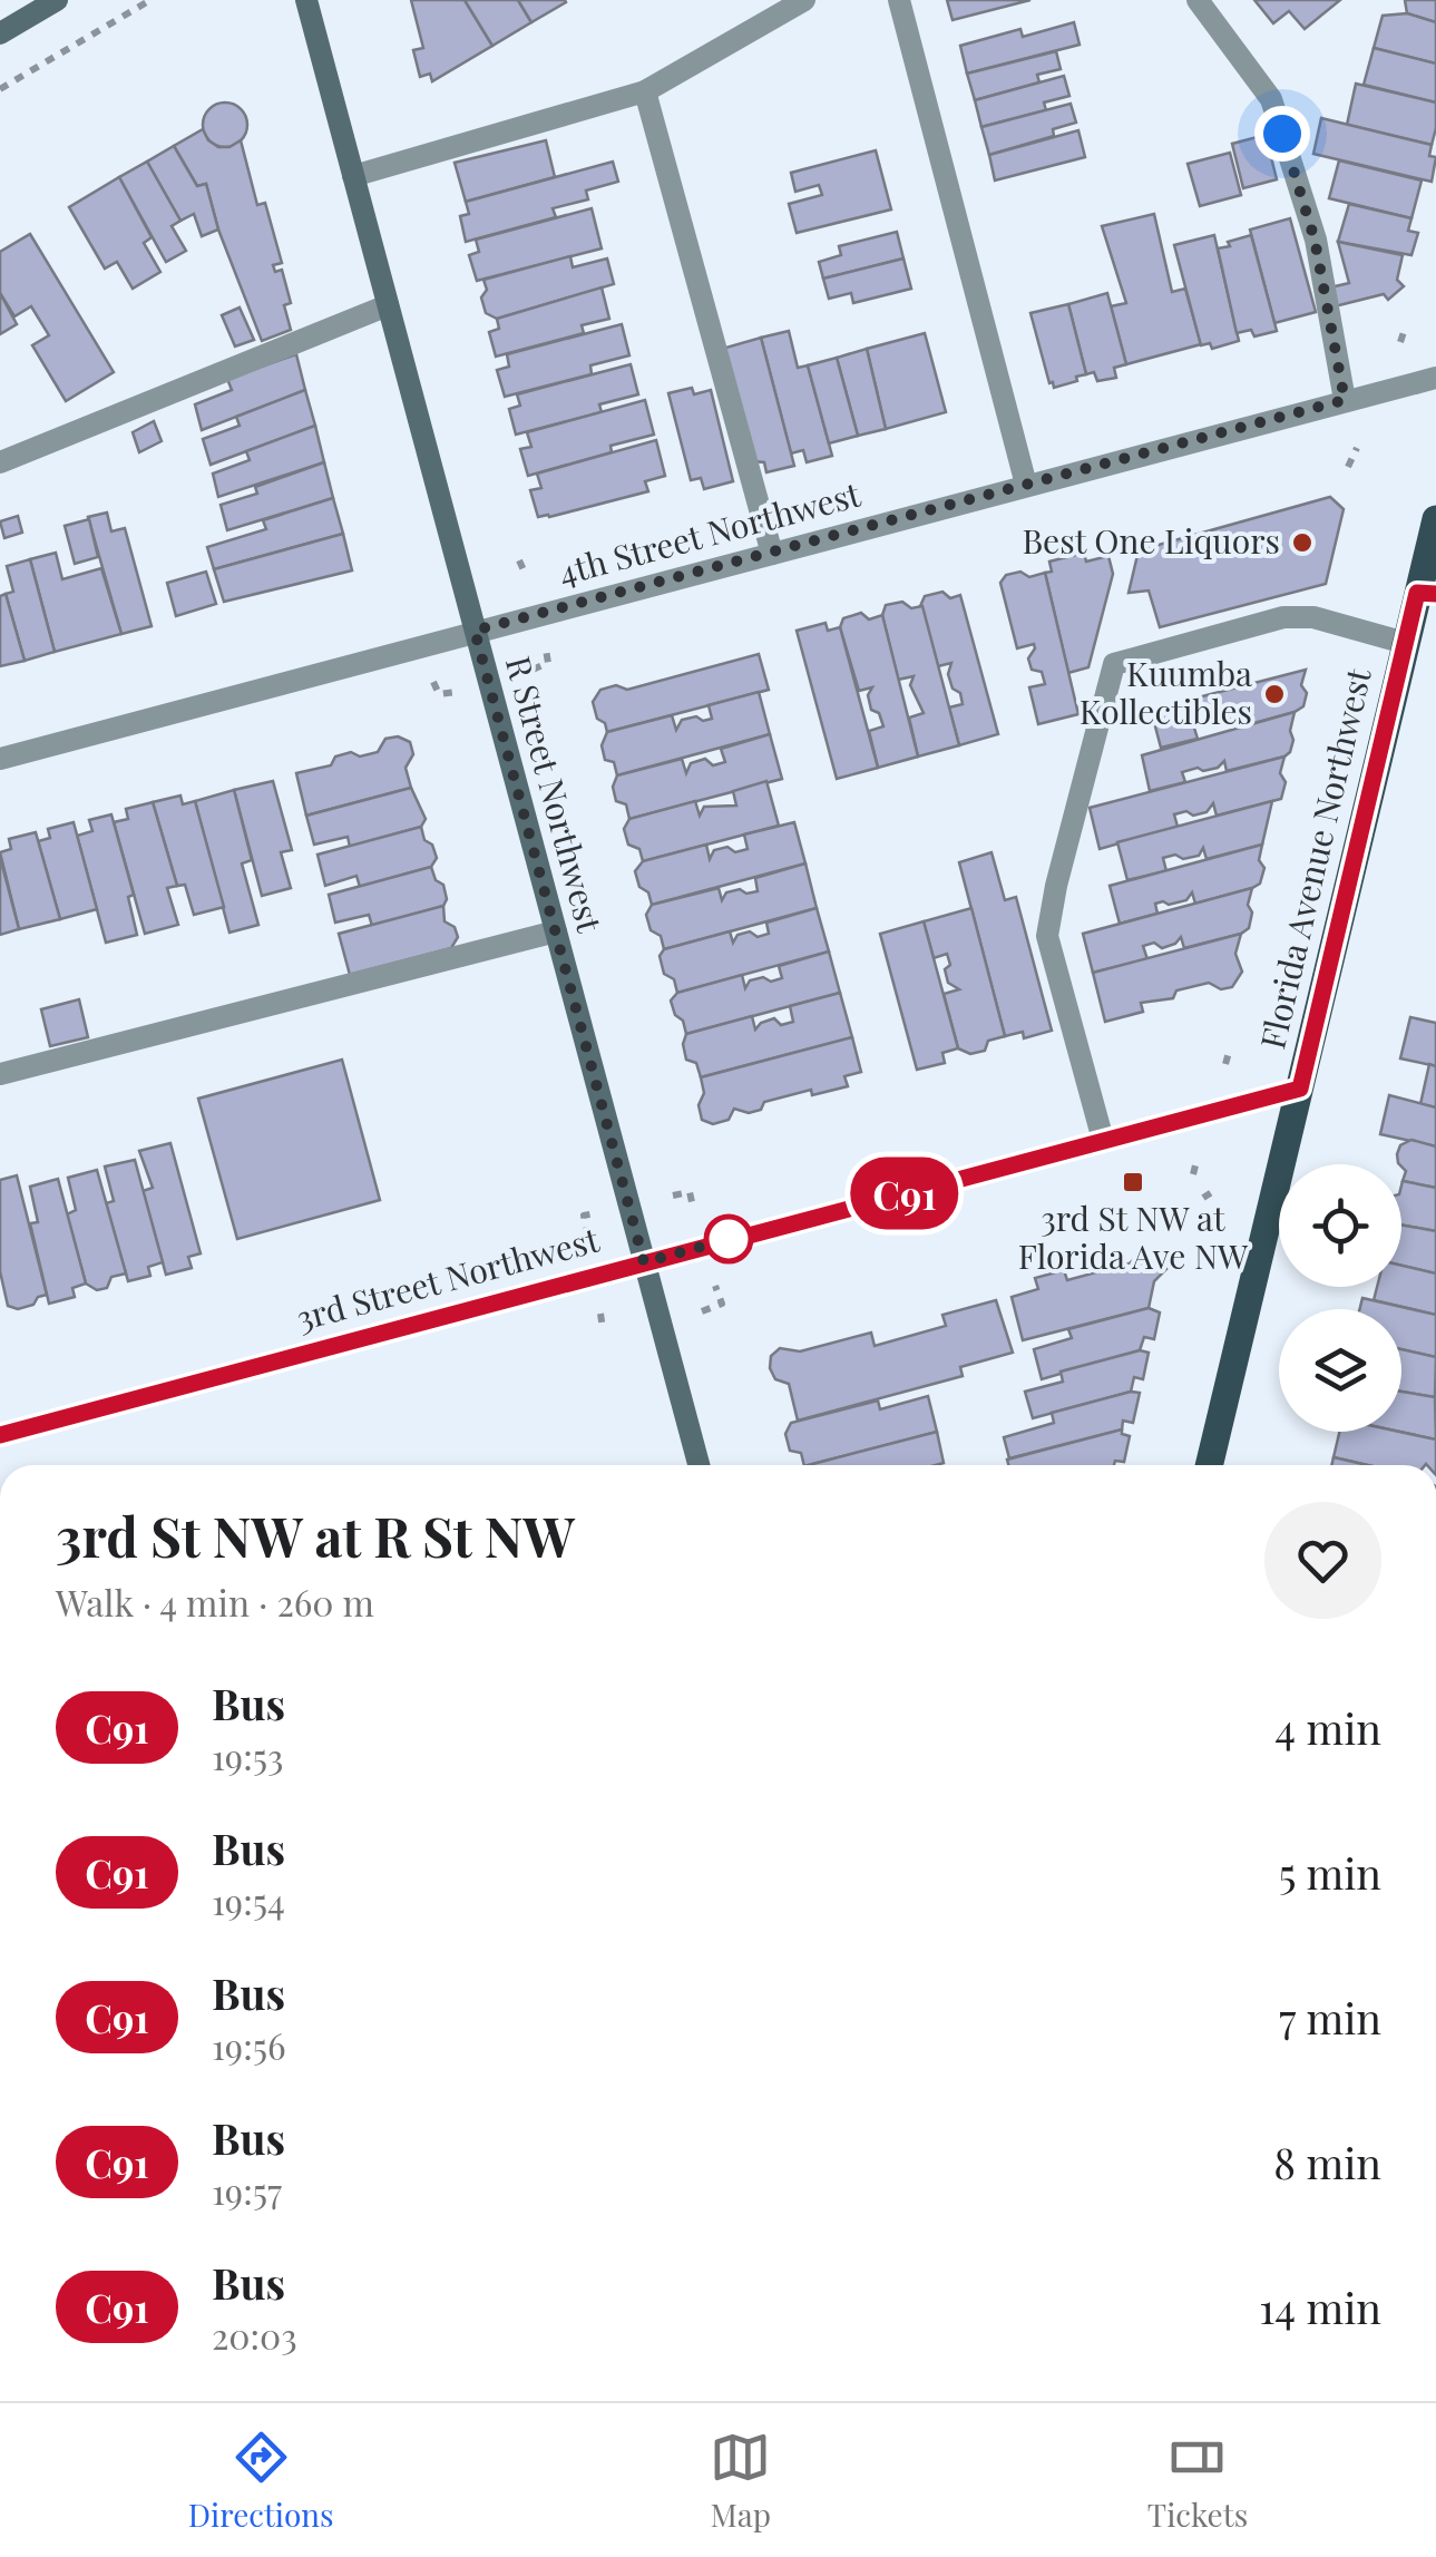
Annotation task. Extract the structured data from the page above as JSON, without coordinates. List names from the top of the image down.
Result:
{
  "streets": {
    "main road": ["Florida Avenue Northwest"],
    "street": ["4th Street Northwest", "R Street Northwest", "3rd Street Northwest"]
  },
  "crossings": [
    ["4th Street Northwest", "R Street Northwest"],
    ["R Street Northwest", "3rd Street Northwest"],
    ["Florida Avenue Northwest", "3rd Street Northwest"]
  ],
  "places": {
    "other": ["Best One Liquors", "Kuumba Kollectibles"],
    "transit": ["3rd St NW at Florida Ave NW"]
  },
  "lines": ["bus line C91"],
  "page": {
    "on_map": "C91",
    "heading": ["3rd St NW at R St NW", "Walk · 4 min · 260 m"],
    "list": [
      {
        "mark": "C91",
        "name": "Bus",
        "note": "19:53",
        "value": "4 min"
      },
      {
        "mark": "C91",
        "name": "Bus",
        "note": "19:54",
        "value": "5 min"
      },
      {
        "mark": "C91",
        "name": "Bus",
        "note": "19:56",
        "value": "7 min"
      },
      {
        "mark": "C91",
        "name": "Bus",
        "note": "19:57",
        "value": "8 min"
      },
      {
        "mark": "C91",
        "name": "Bus",
        "note": "20:03",
        "value": "14 min"
      }
    ],
    "tabs": ["Directions", "Map", "Tickets"]
  }
}
